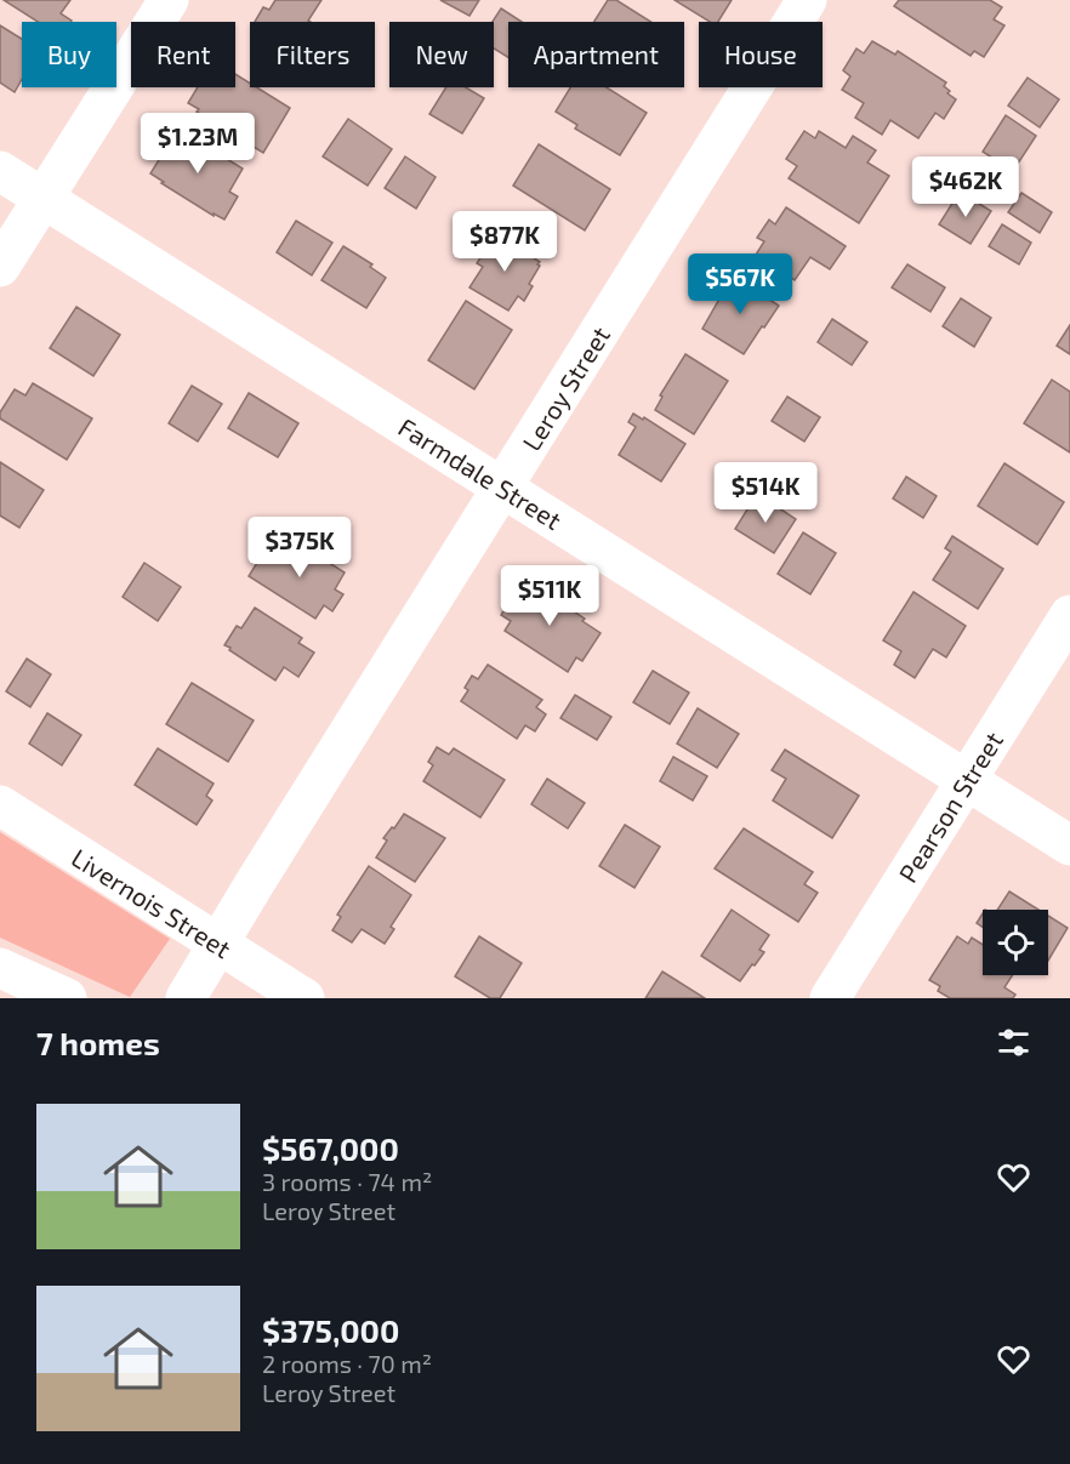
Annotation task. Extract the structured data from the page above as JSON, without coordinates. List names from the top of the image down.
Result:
{
  "streets": {
    "street": [
      "Leroy Street",
      "Farmdale Street",
      "Pearson Street",
      "Livernois Street"
    ]
  },
  "crossings": [
    ["Leroy Street", "Farmdale Street"],
    ["Leroy Street", "Livernois Street"],
    ["Farmdale Street", "Pearson Street"]
  ],
  "page": {
    "chip": [
      "Buy",
      "Rent",
      "Filters",
      "New",
      "Apartment",
      "House"
    ],
    "price": [
      "$1.23M",
      "$462K",
      "$877K",
      "$567K",
      "$514K",
      "$375K",
      "$511K"
    ],
    "heading": "7 homes",
    "list": [
      {
        "name": "$567,000",
        "note": "3 rooms · 74 m² · Leroy Street"
      },
      {
        "name": "$375,000",
        "note": "2 rooms · 70 m² · Leroy Street"
      }
    ]
  }
}
